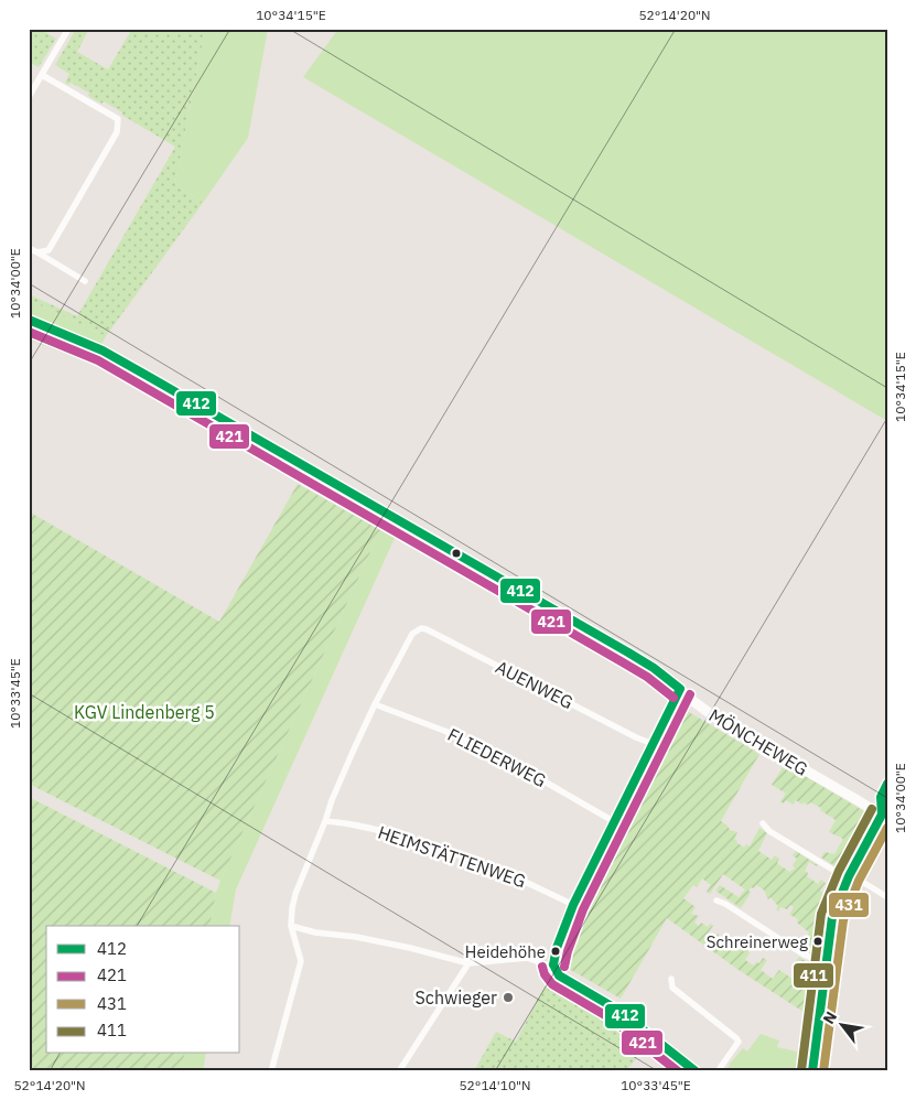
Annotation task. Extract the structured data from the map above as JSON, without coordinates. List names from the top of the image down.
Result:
{
  "streets": {
    "main road": ["MÖNCHEWEG"],
    "street": ["AUENWEG", "FLIEDERWEG", "HEIMSTÄTTENWEG"]
  },
  "crossings": [
    ["AUENWEG", "FLIEDERWEG"]
  ],
  "parks": ["KGV Lindenberg 5"],
  "places": ["Schreinerweg", "Heidehöhe", "Schwieger"],
  "lines": [
    "transit line 412",
    "transit line 421",
    "transit line 411",
    "transit line 431"
  ],
  "legend": [
    "412",
    "421",
    "431",
    "411"
  ],
  "north": "top left",
  "coordinates": [
    "10°34'15\"E",
    "52°14'20\"N",
    "10°34'00\"E",
    "10°33'45\"E",
    "52°14'10\"N"
  ]
}
